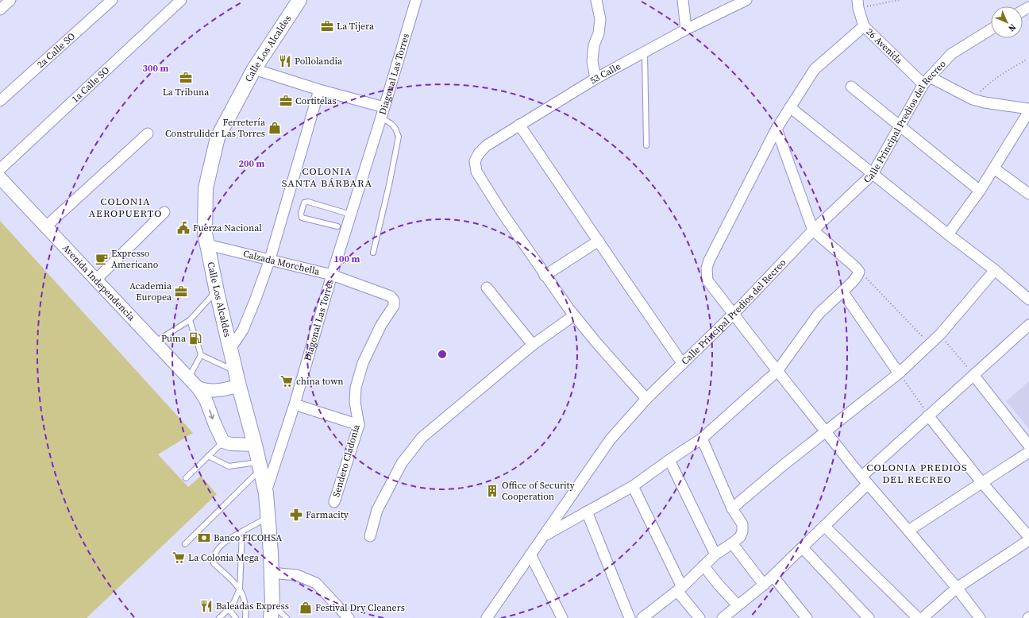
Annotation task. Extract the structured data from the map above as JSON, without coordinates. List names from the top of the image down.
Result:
{
  "streets": {
    "main road": ["Calle Los Alcaldes"],
    "street": [
      "26 Avenida",
      "2a Calle SO",
      "53 Calle",
      "Diagonal Las Torres",
      "1a Calle SO",
      "Calle Principal Predios del Recreo",
      "Calzada Morchella",
      "Avenida Independencia",
      "Sendero Cladonia"
    ]
  },
  "crossings": [
    ["26 Avenida", "Calle Principal Predios del Recreo"],
    ["Calle Los Alcaldes", "Diagonal Las Torres"],
    ["Calle Los Alcaldes", "Calzada Morchella"],
    ["Diagonal Las Torres", "Calzada Morchella"],
    ["Calzada Morchella", "Sendero Cladonia"]
  ],
  "districts": ["COLONIA SANTA BÁRBARA", "COLONIA AEROPUERTO", "COLONIA PREDIOS DEL RECREO"],
  "places": {
    "office": [
      "La Tijera",
      "La Tribuna",
      "Cortitelas",
      "Academia Europea"
    ],
    "restaurant": ["Pollolandia", "Baleadas Express"],
    "shop": ["Ferretería Construlider Las Torres", "Festival Dry Cleaners"],
    "public building": ["Fuerza Nacional"],
    "cafe": ["Expresso Americano"],
    "fuel station": ["Puma"],
    "supermarket": ["china town", "La Colonia Mega"],
    "building": ["Office of Security Cooperation"],
    "pharmacy": ["Farmacity"],
    "bank": ["Banco FICOHSA"]
  },
  "north": "bottom right",
  "rings": ["300 m", "200 m", "100 m"]
}
